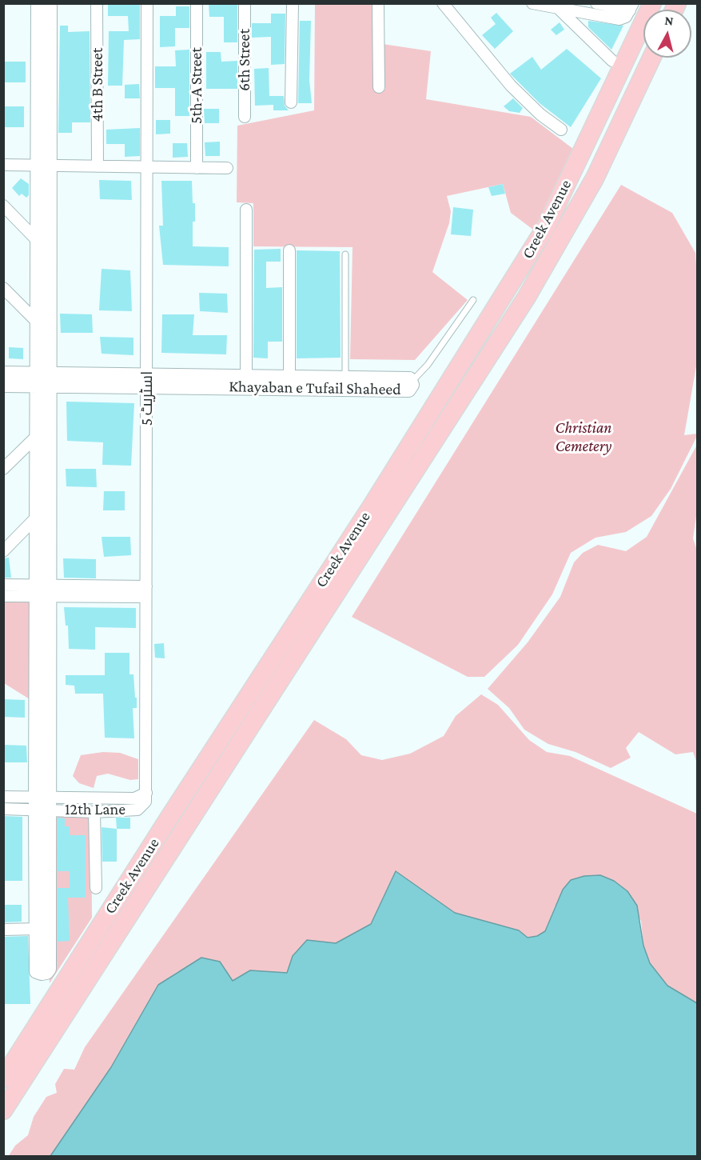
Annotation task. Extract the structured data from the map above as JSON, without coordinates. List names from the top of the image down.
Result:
{
  "streets": {
    "main road": ["Creek Avenue"],
    "street": [
      "6th Street",
      "4th B Street",
      "5th-A Street",
      "Khayaban e Tufail Shaheed",
      "اسٹریٹ 5",
      "12th Lane"
    ]
  },
  "crossings": [
    ["Khayaban e Tufail Shaheed", "اسٹریٹ 5"],
    ["اسٹریٹ 5", "12th Lane"]
  ],
  "parks": ["Christian Cemetery"],
  "north": "top"
}
